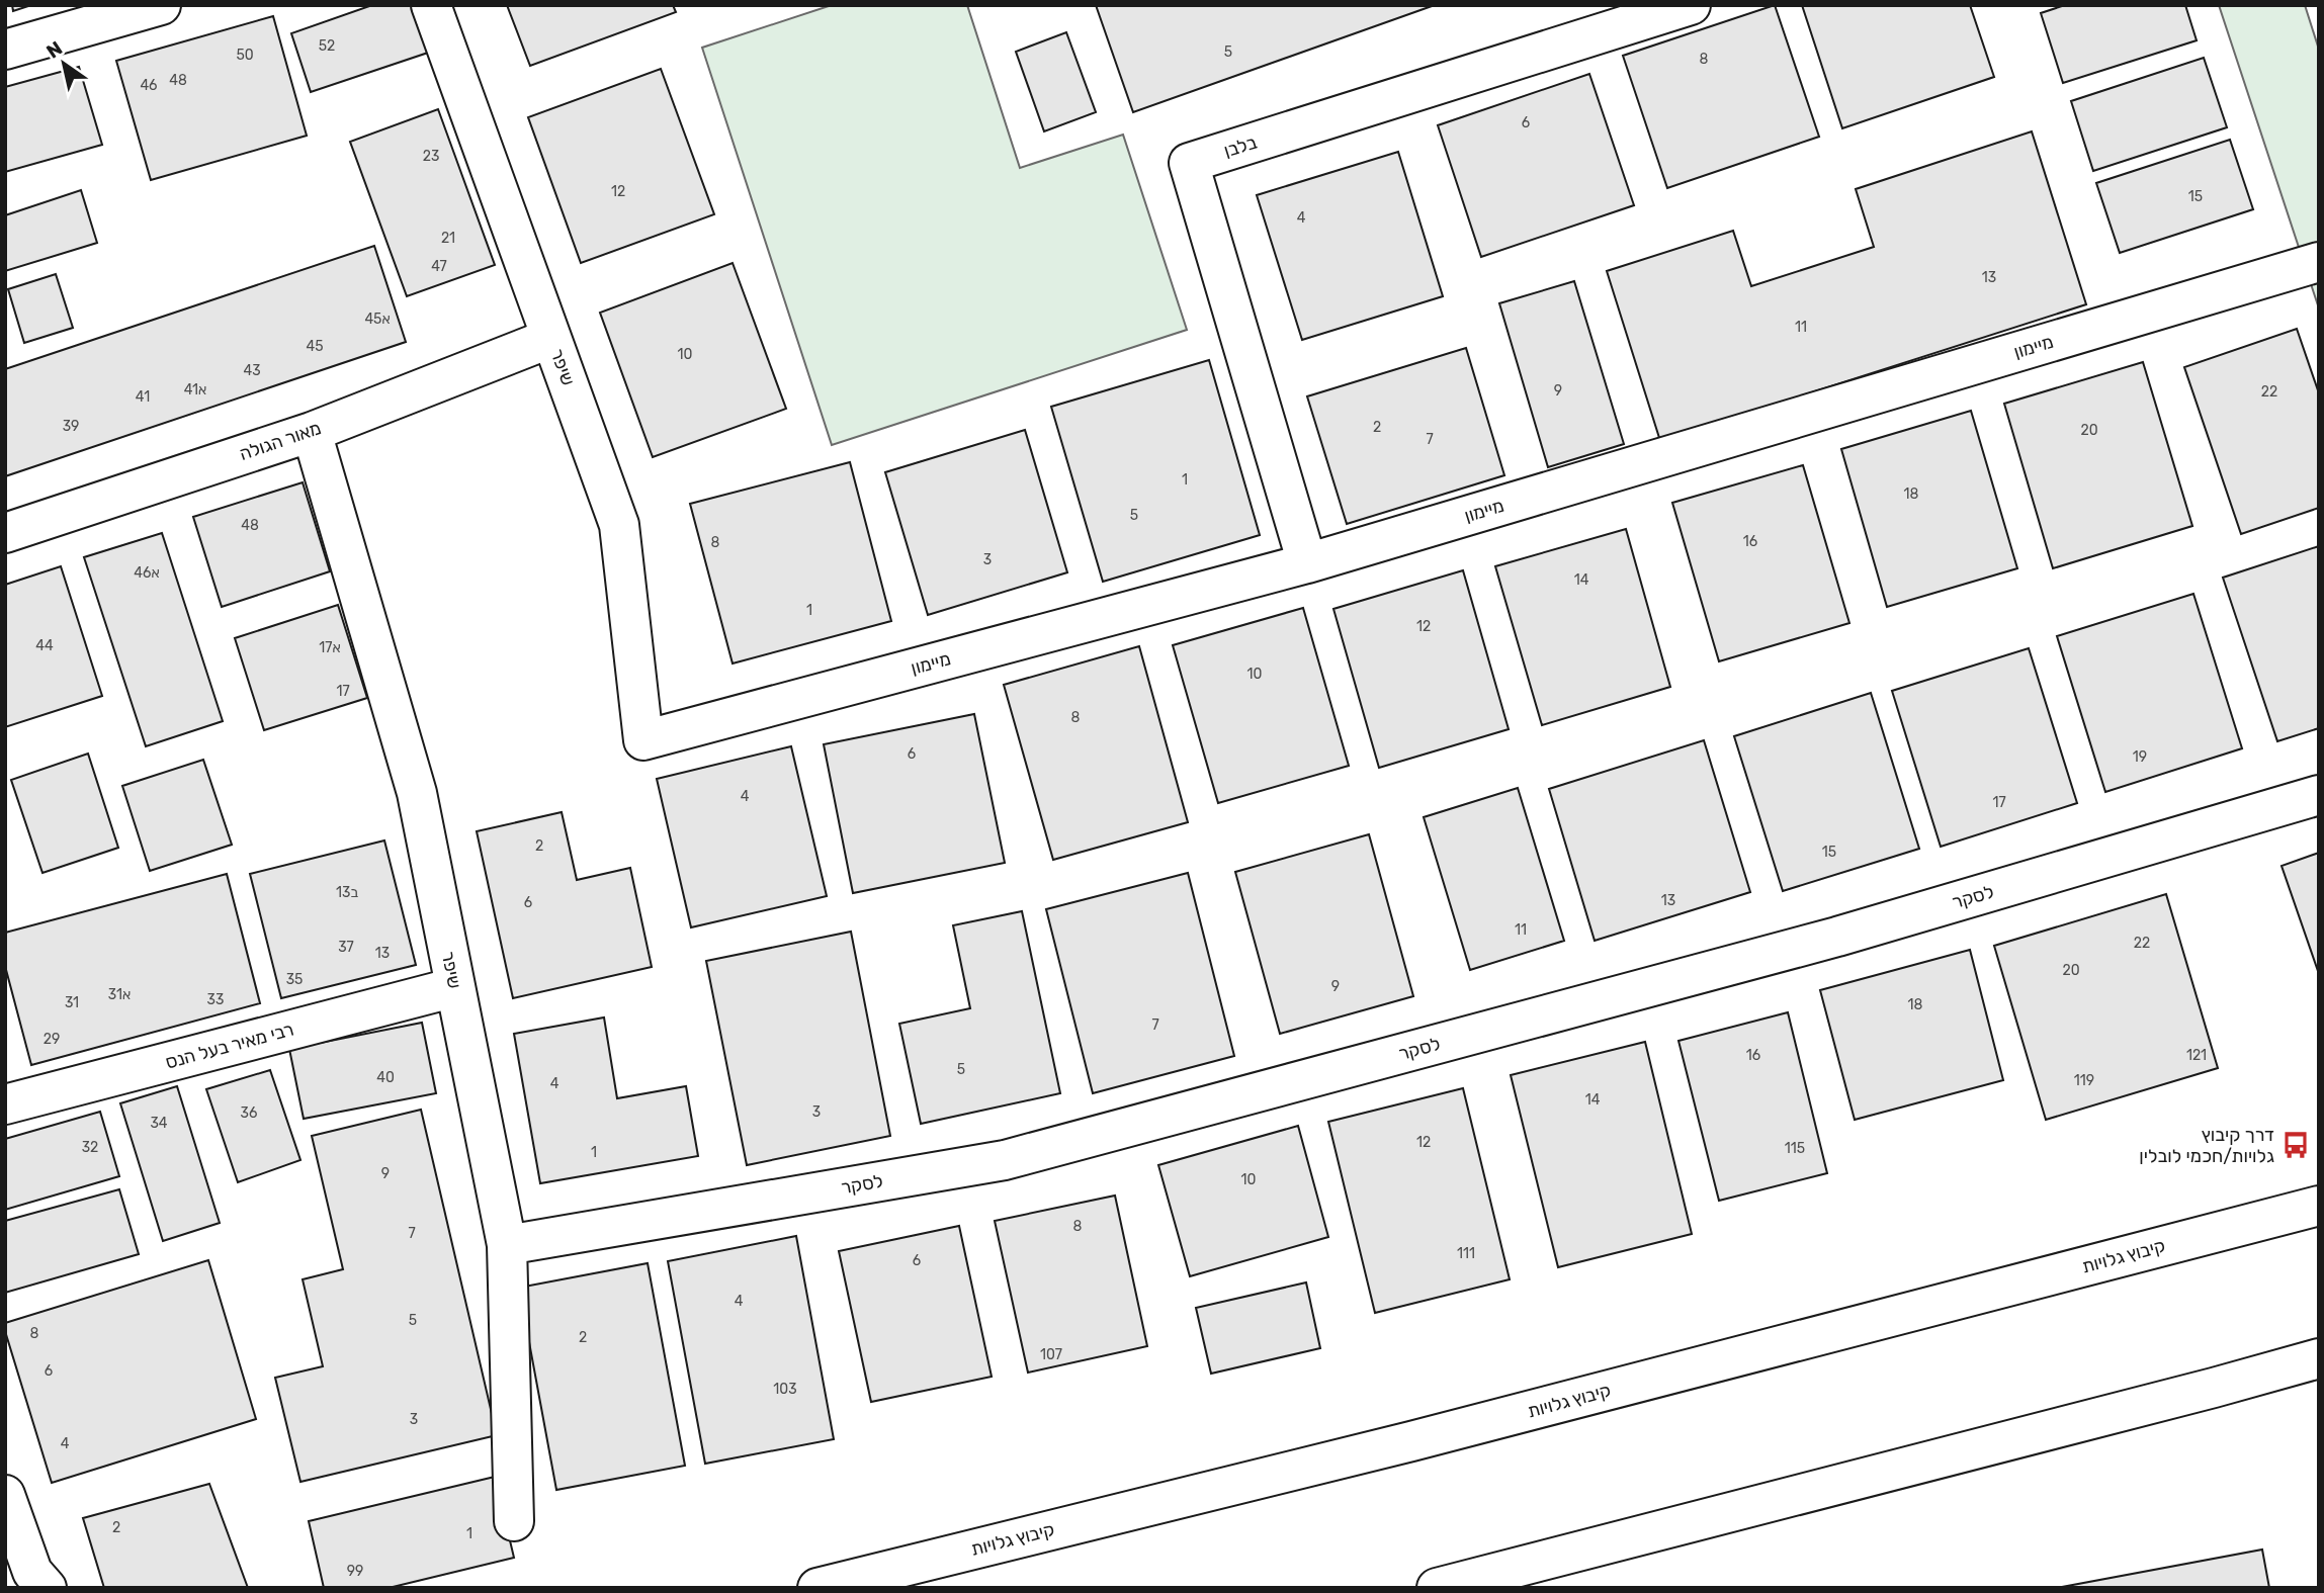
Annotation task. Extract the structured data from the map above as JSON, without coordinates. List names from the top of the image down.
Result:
{
  "streets": {
    "street": [
      "בלבן",
      "מיימון",
      "שיפר",
      "מאור הגולה",
      "לסקר",
      "רבי מאיר בעל הנס",
      "קיבוץ גלויות"
    ]
  },
  "crossings": [
    ["בלבן", "מיימון"],
    ["מיימון", "שיפר"],
    ["שיפר", "מאור הגולה"],
    ["שיפר", "לסקר"],
    ["שיפר", "רבי מאיר בעל הנס"]
  ],
  "places": {
    "bus stop": ["דרך קיבוץ גלויות/חכמי לובלין"]
  },
  "house_numbers": [
    "52",
    "5",
    "50",
    "8",
    "48",
    "46",
    "6",
    "23",
    "12",
    "15",
    "4",
    "21",
    "47",
    "13",
    "45א",
    "11",
    "45",
    "10",
    "43",
    "41א",
    "9",
    "22",
    "41",
    "39",
    "2",
    "20",
    "7",
    "1",
    "18",
    "5",
    "48",
    "16",
    "8",
    "3",
    "46א",
    "14",
    "1",
    "12",
    "44",
    "17א",
    "10",
    "17",
    "8",
    "6",
    "19",
    "4",
    "17",
    "2",
    "15",
    "13ב",
    "13",
    "6",
    "11",
    "22",
    "37",
    "13",
    "20",
    "35",
    "9",
    "31א",
    "33",
    "31",
    "18",
    "7",
    "29",
    "16",
    "121",
    "5",
    "40",
    "119",
    "4",
    "14",
    "3",
    "36",
    "34",
    "12",
    "32",
    "115",
    "1",
    "9",
    "10",
    "8",
    "7",
    "111",
    "6",
    "4",
    "5",
    "8",
    "2",
    "107",
    "6",
    "103",
    "3",
    "4",
    "2",
    "1",
    "99"
  ],
  "north": "top left"
}
